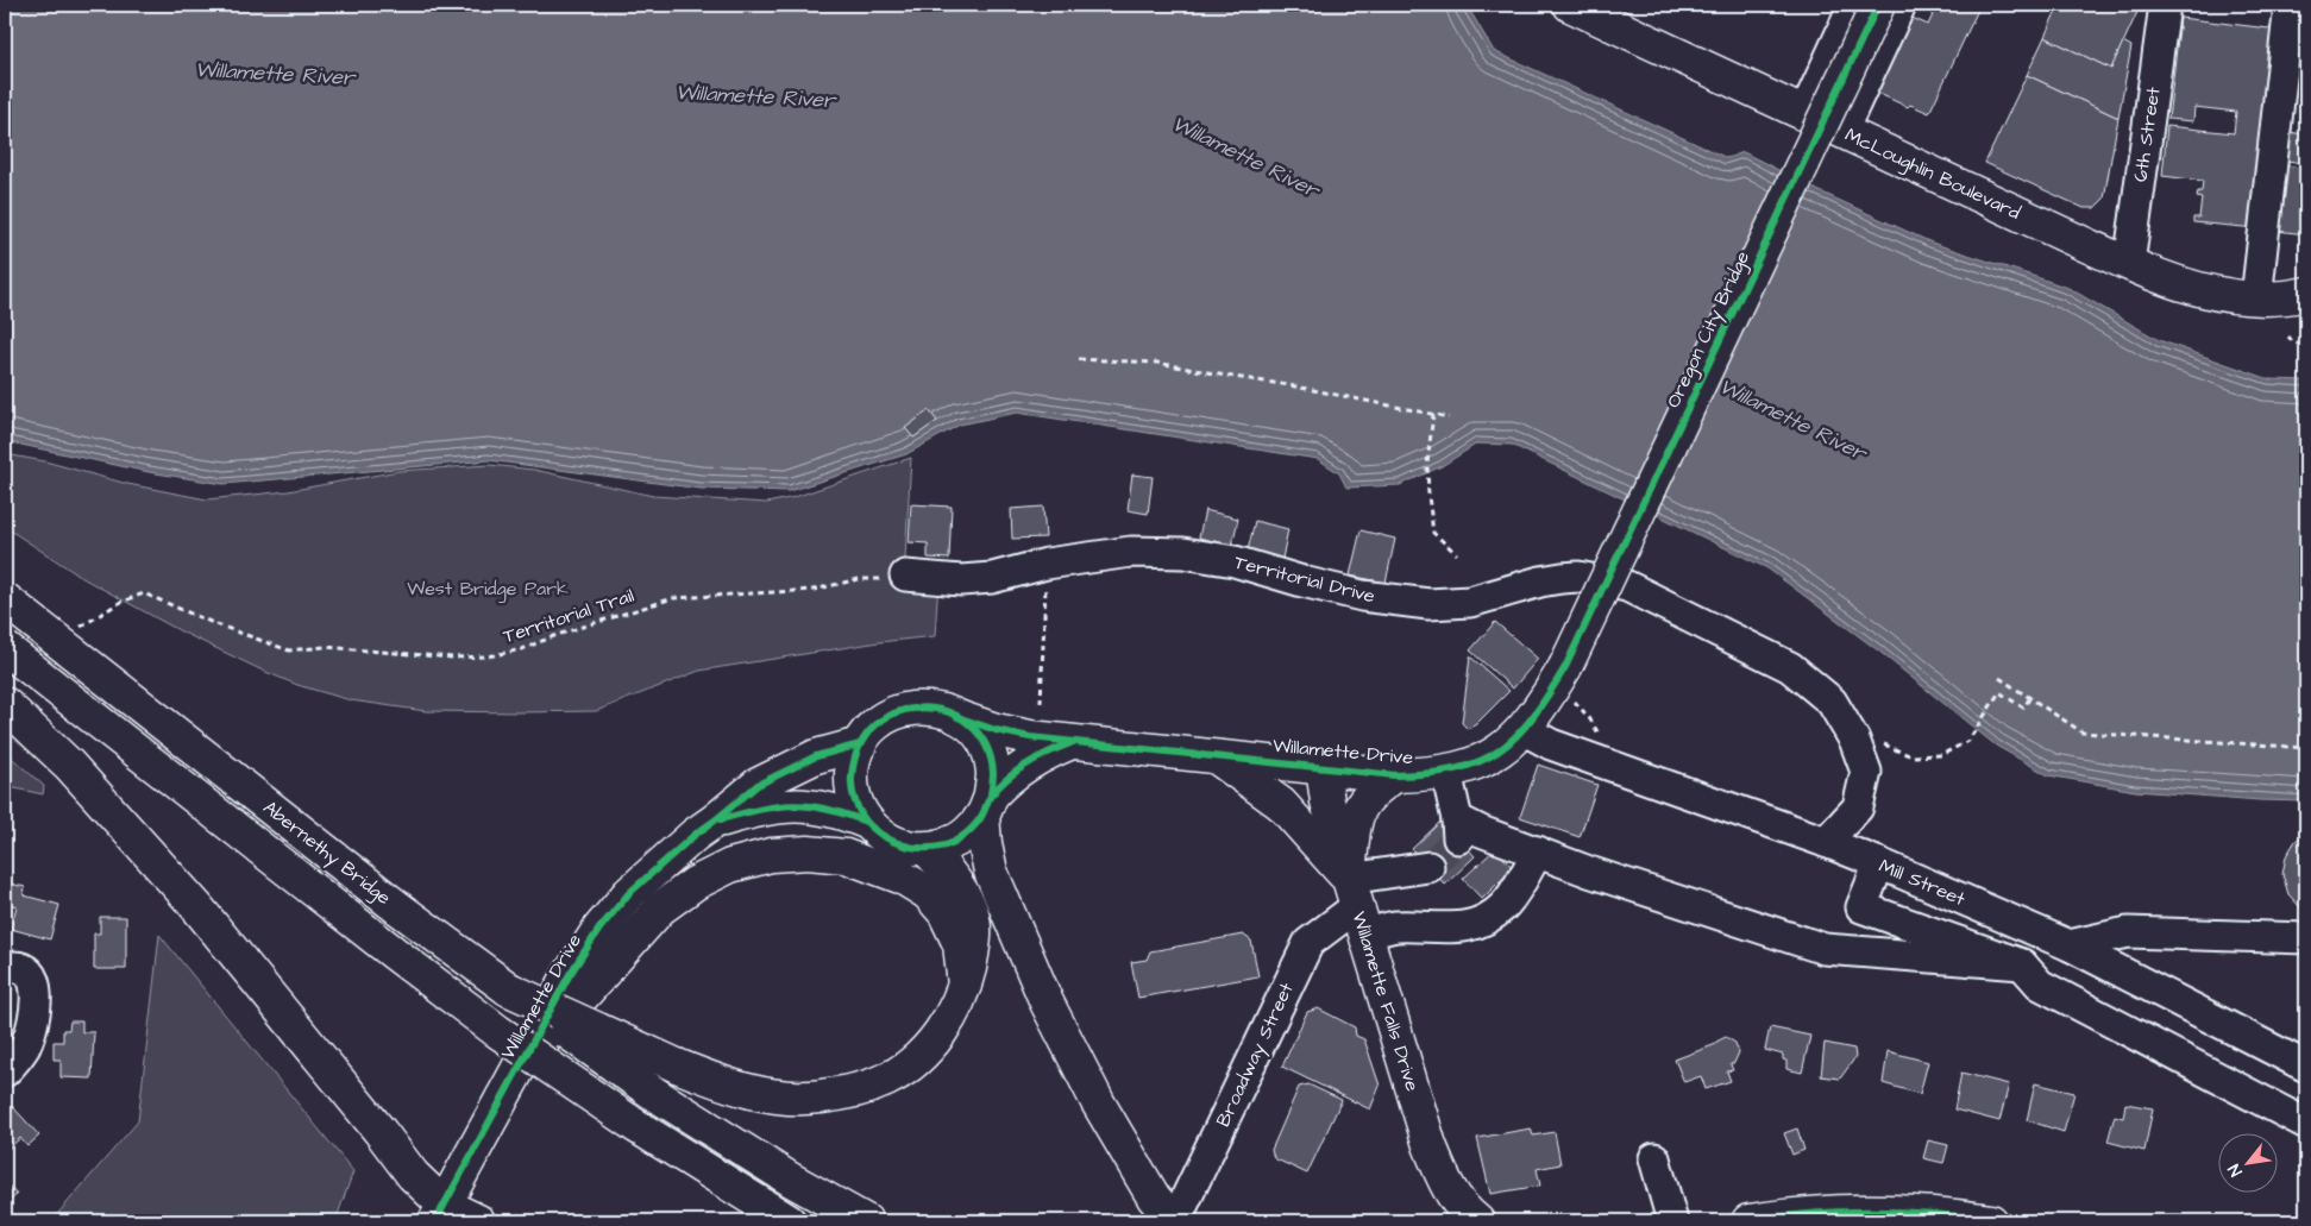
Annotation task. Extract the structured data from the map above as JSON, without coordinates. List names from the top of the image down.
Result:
{
  "streets": {
    "main road": [
      "McLoughlin Boulevard",
      "Oregon City Bridge",
      "Willamette Drive",
      "Abernethy Bridge",
      "Willamette Falls Drive"
    ],
    "street": [
      "6th Street",
      "Territorial Drive",
      "Mill Street",
      "Broadway Street"
    ],
    "path": ["Territorial Trail"]
  },
  "crossings": [
    ["6th Street", "McLoughlin Boulevard"],
    ["Oregon City Bridge", "Willamette Drive"],
    ["Territorial Drive", "Territorial Trail"],
    ["Territorial Drive", "Mill Street"],
    ["Willamette Drive", "Mill Street"],
    ["Willamette Drive", "Willamette Falls Drive"],
    ["Willamette Falls Drive", "Broadway Street"]
  ],
  "water": ["Willamette River"],
  "parks": ["West Bridge Park"],
  "north": "bottom left"
}
